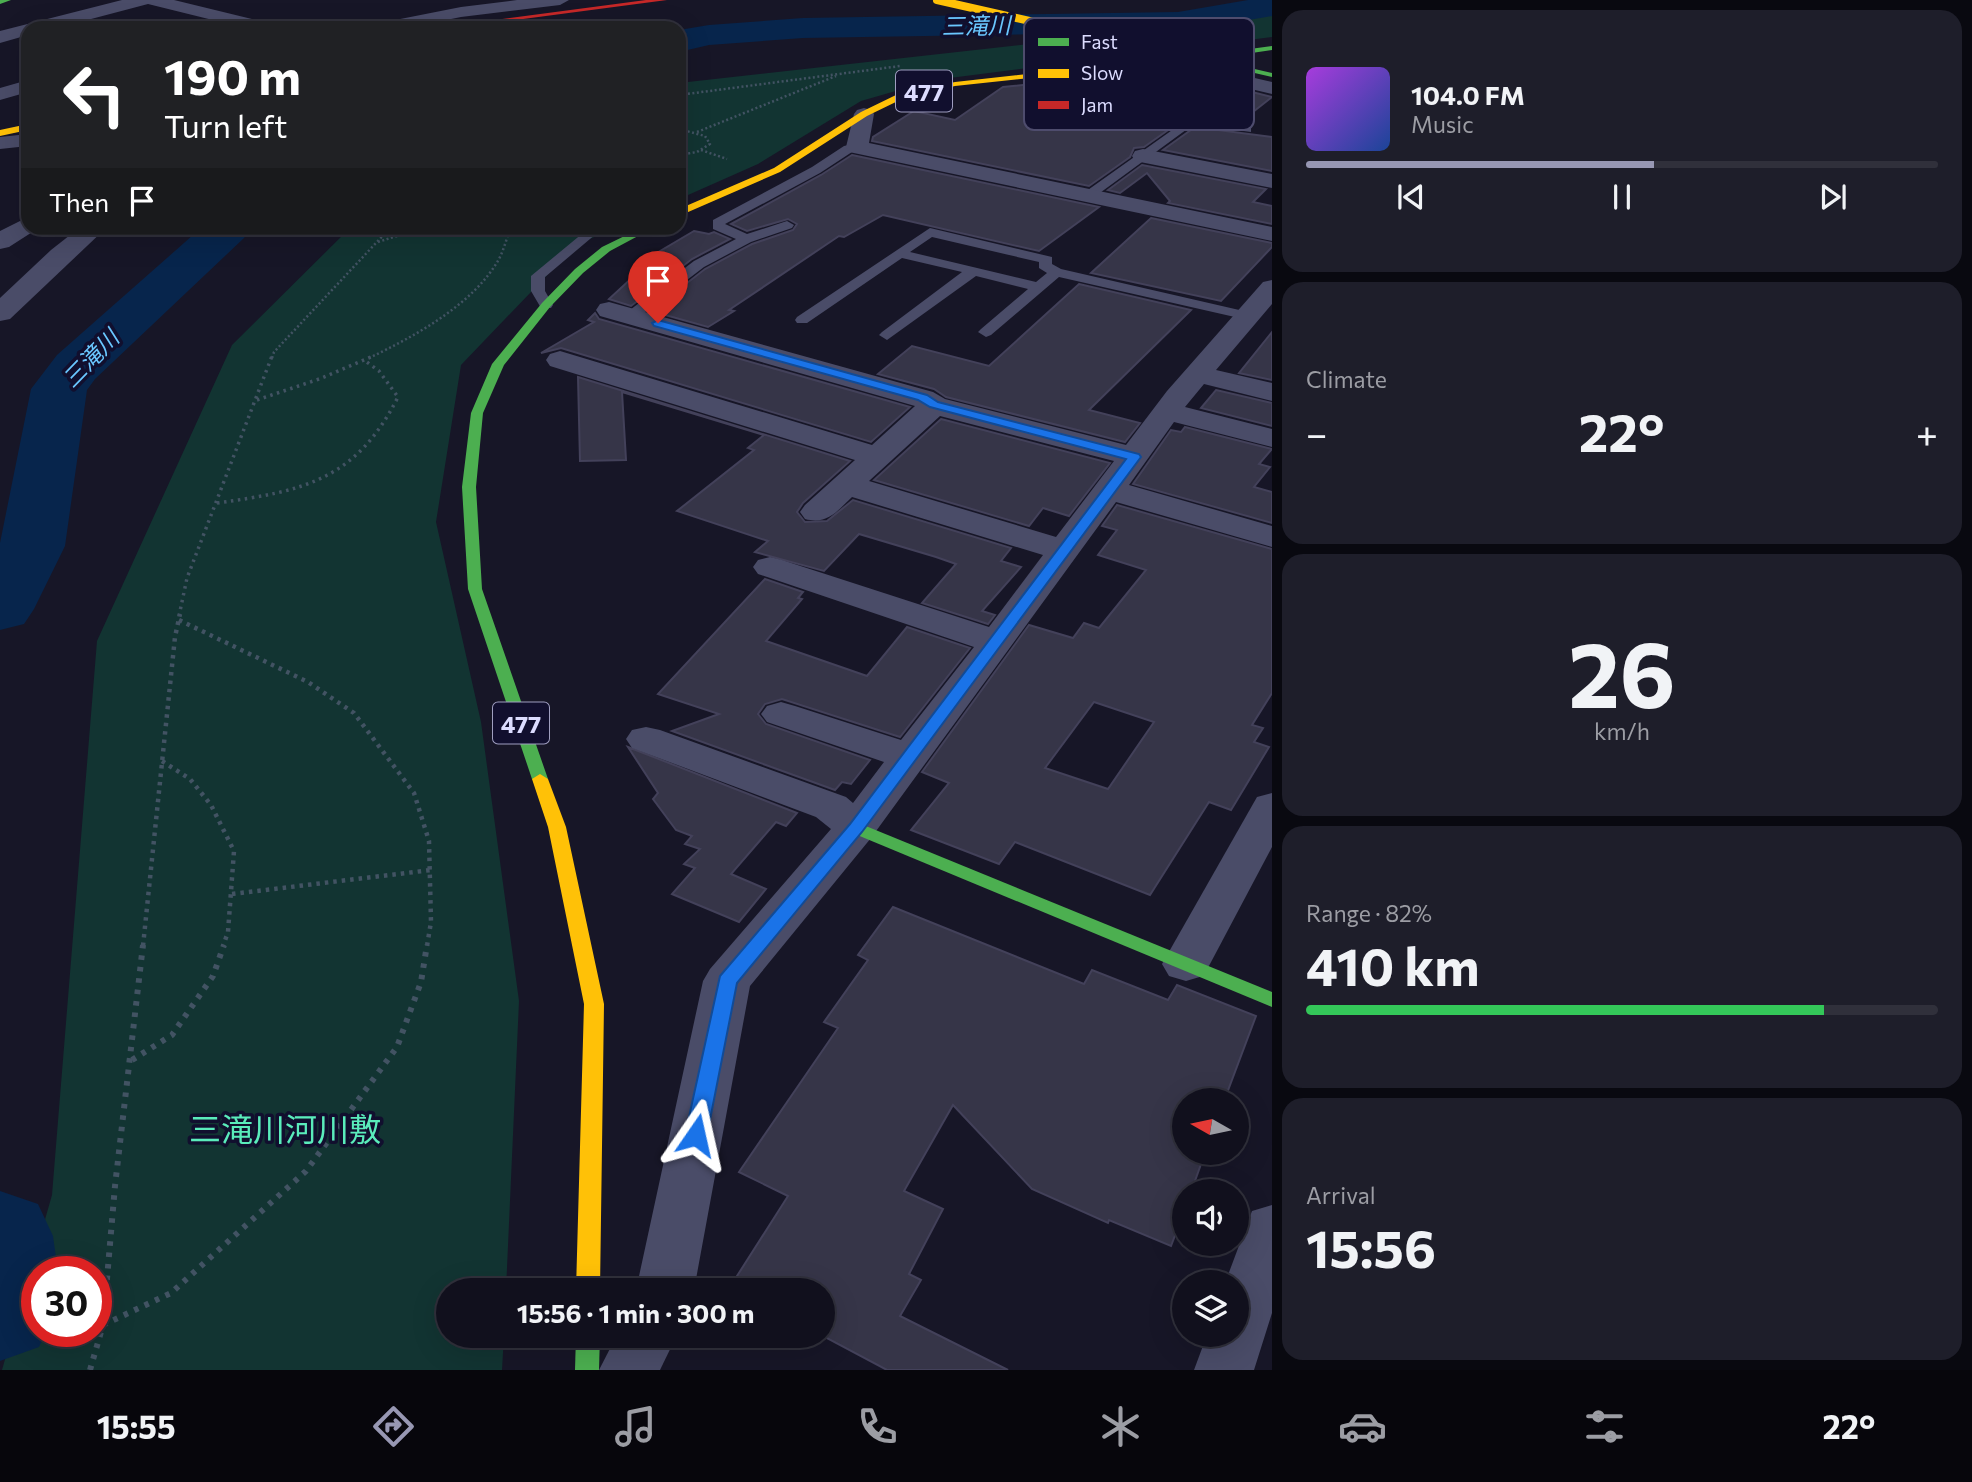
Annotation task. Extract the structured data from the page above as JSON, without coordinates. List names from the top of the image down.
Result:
{
  "streets": {
    "main road": ["477"]
  },
  "water": ["三滝川"],
  "parks": ["三滝川河川敷"],
  "legend": ["Fast", "Slow", "Jam"],
  "north": "left",
  "page": {
    "turn": ["190 m", "Turn left"],
    "song": ["104.0 FM", "Music"],
    "then": "Then",
    "tile": [
      "Climate",
      ["26", "km/h"],
      ["Range · 82%", "410 km"],
      ["Arrival", "15:56"]
    ],
    "heat": ["−", "22°", "+"],
    "limit": "30",
    "trip": "15:56 · 1 min · 300 m",
    "tabs": ["15:55", "22°"]
  }
}
